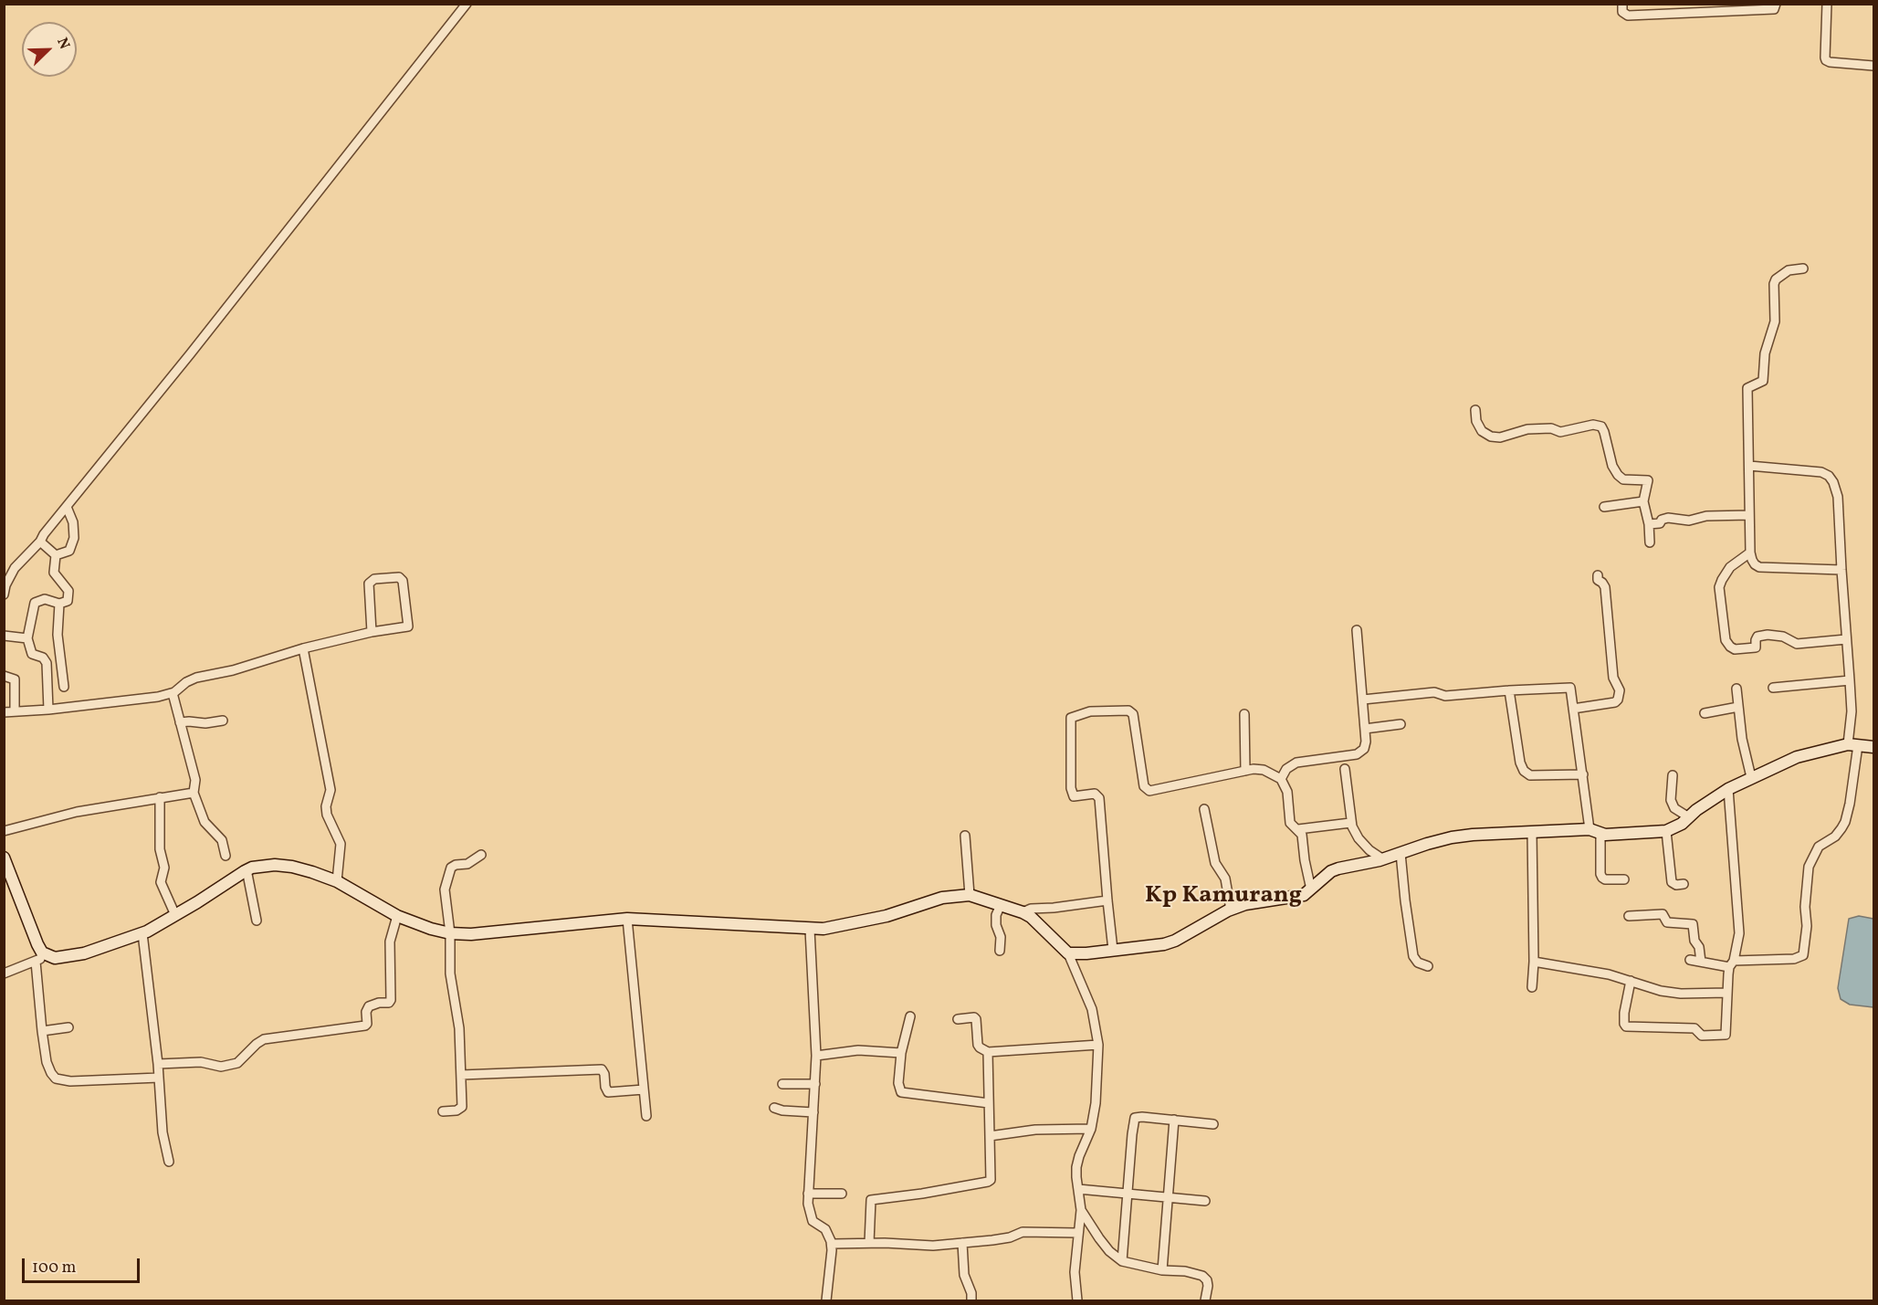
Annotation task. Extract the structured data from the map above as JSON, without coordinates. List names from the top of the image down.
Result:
{
  "districts": ["Kp Kamurang"],
  "scale_bar": "100 m",
  "north": "top right"
}
